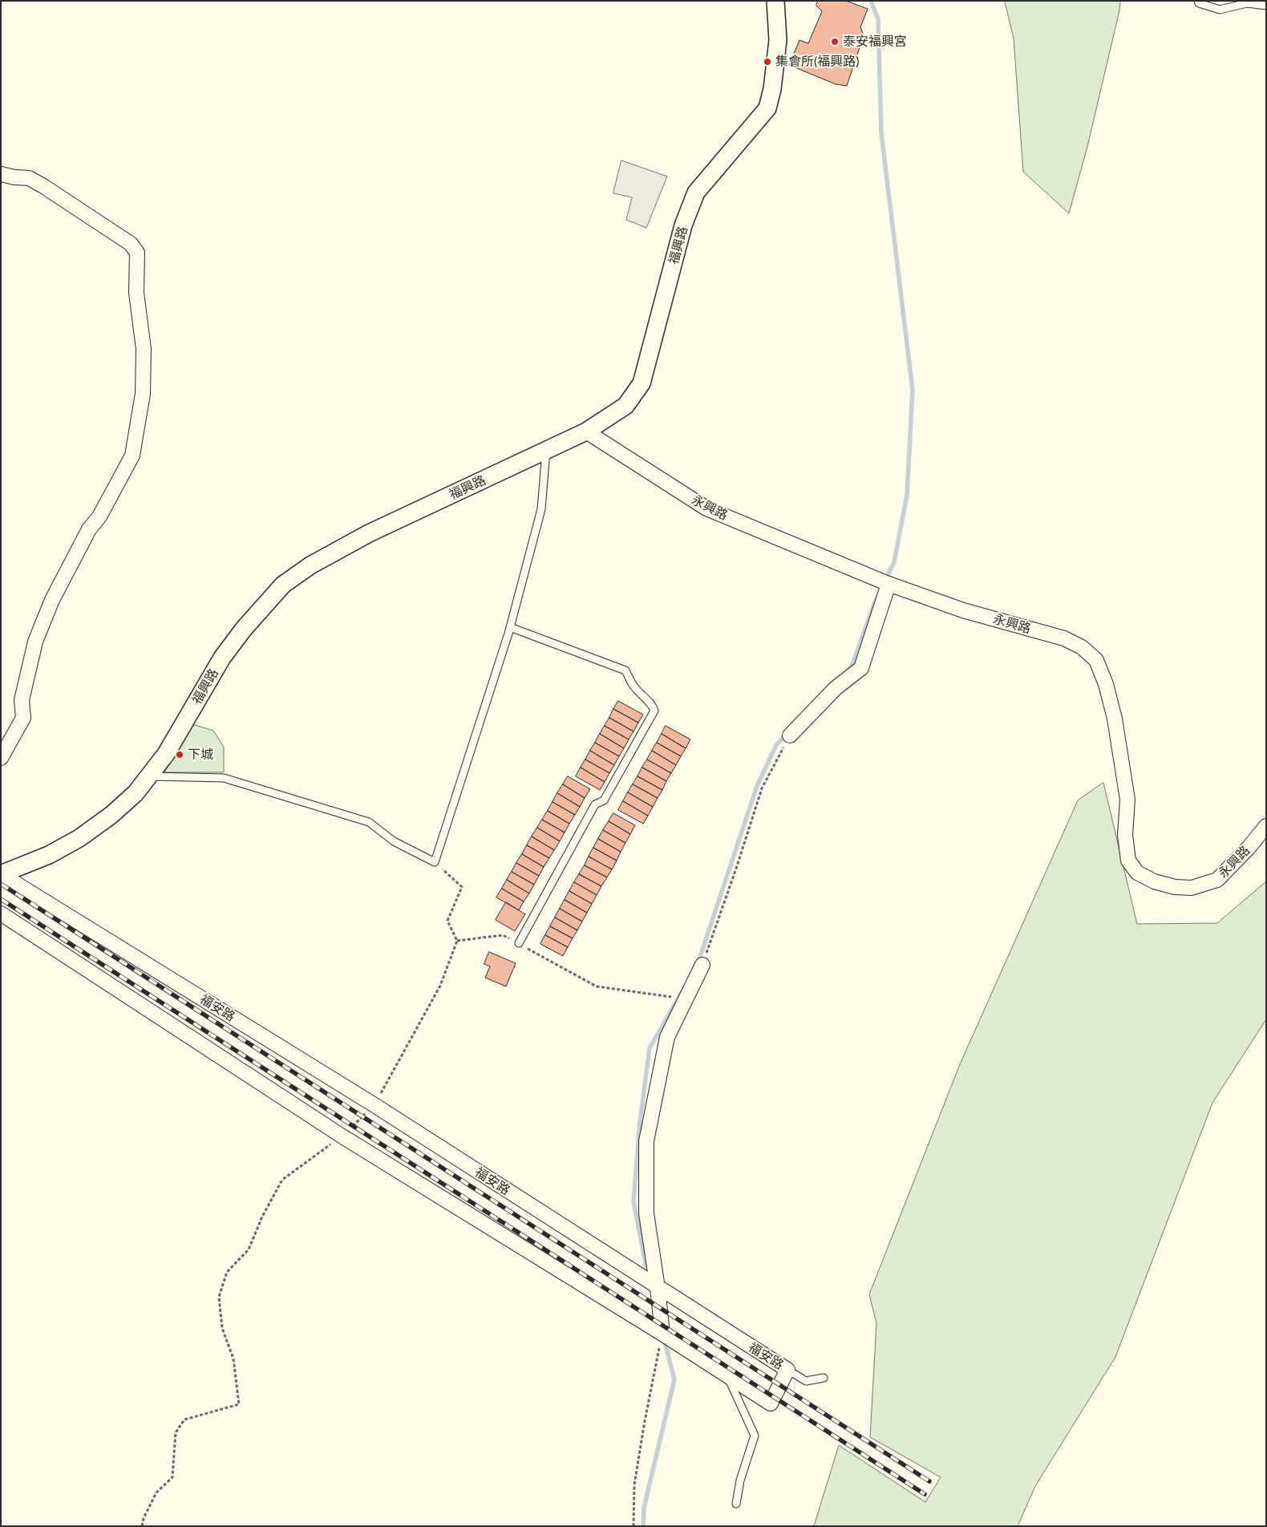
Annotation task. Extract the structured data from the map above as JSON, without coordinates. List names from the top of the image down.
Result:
{
  "streets": {
    "street": ["福興路", "永興路", "福安路"]
  },
  "crossings": [
    ["福興路", "永興路"],
    ["福興路", "福安路"]
  ],
  "places": ["泰安福興宮", "集會所(福興路)", "下城"]
}
